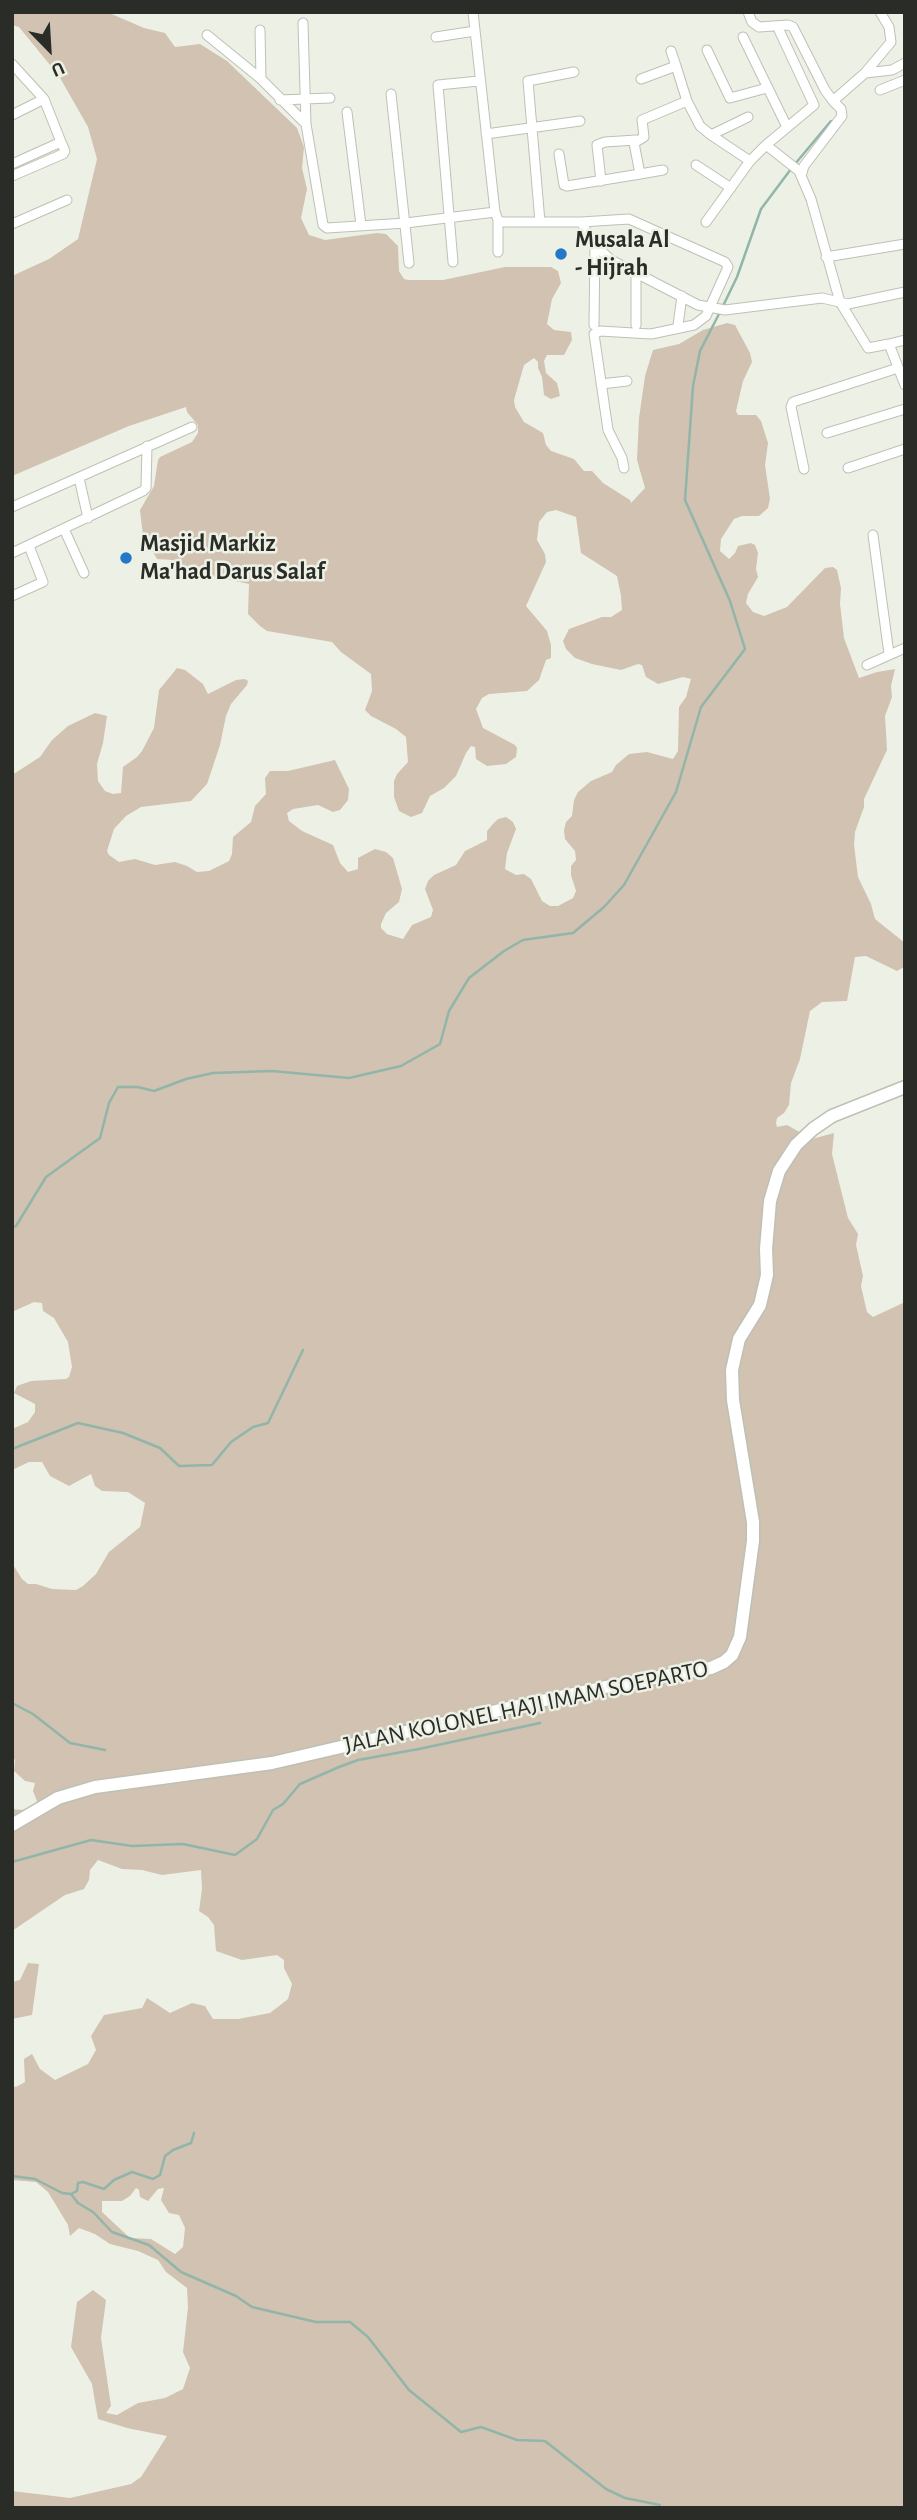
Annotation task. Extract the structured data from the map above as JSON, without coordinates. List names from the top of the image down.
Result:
{
  "streets": {
    "main road": ["JALAN KOLONEL HAJI IMAM SOEPARTO"]
  },
  "places": ["Musala Al - Hijrah", "Masjid Markiz Ma'had Darus Salaf"],
  "north": "bottom right"
}
